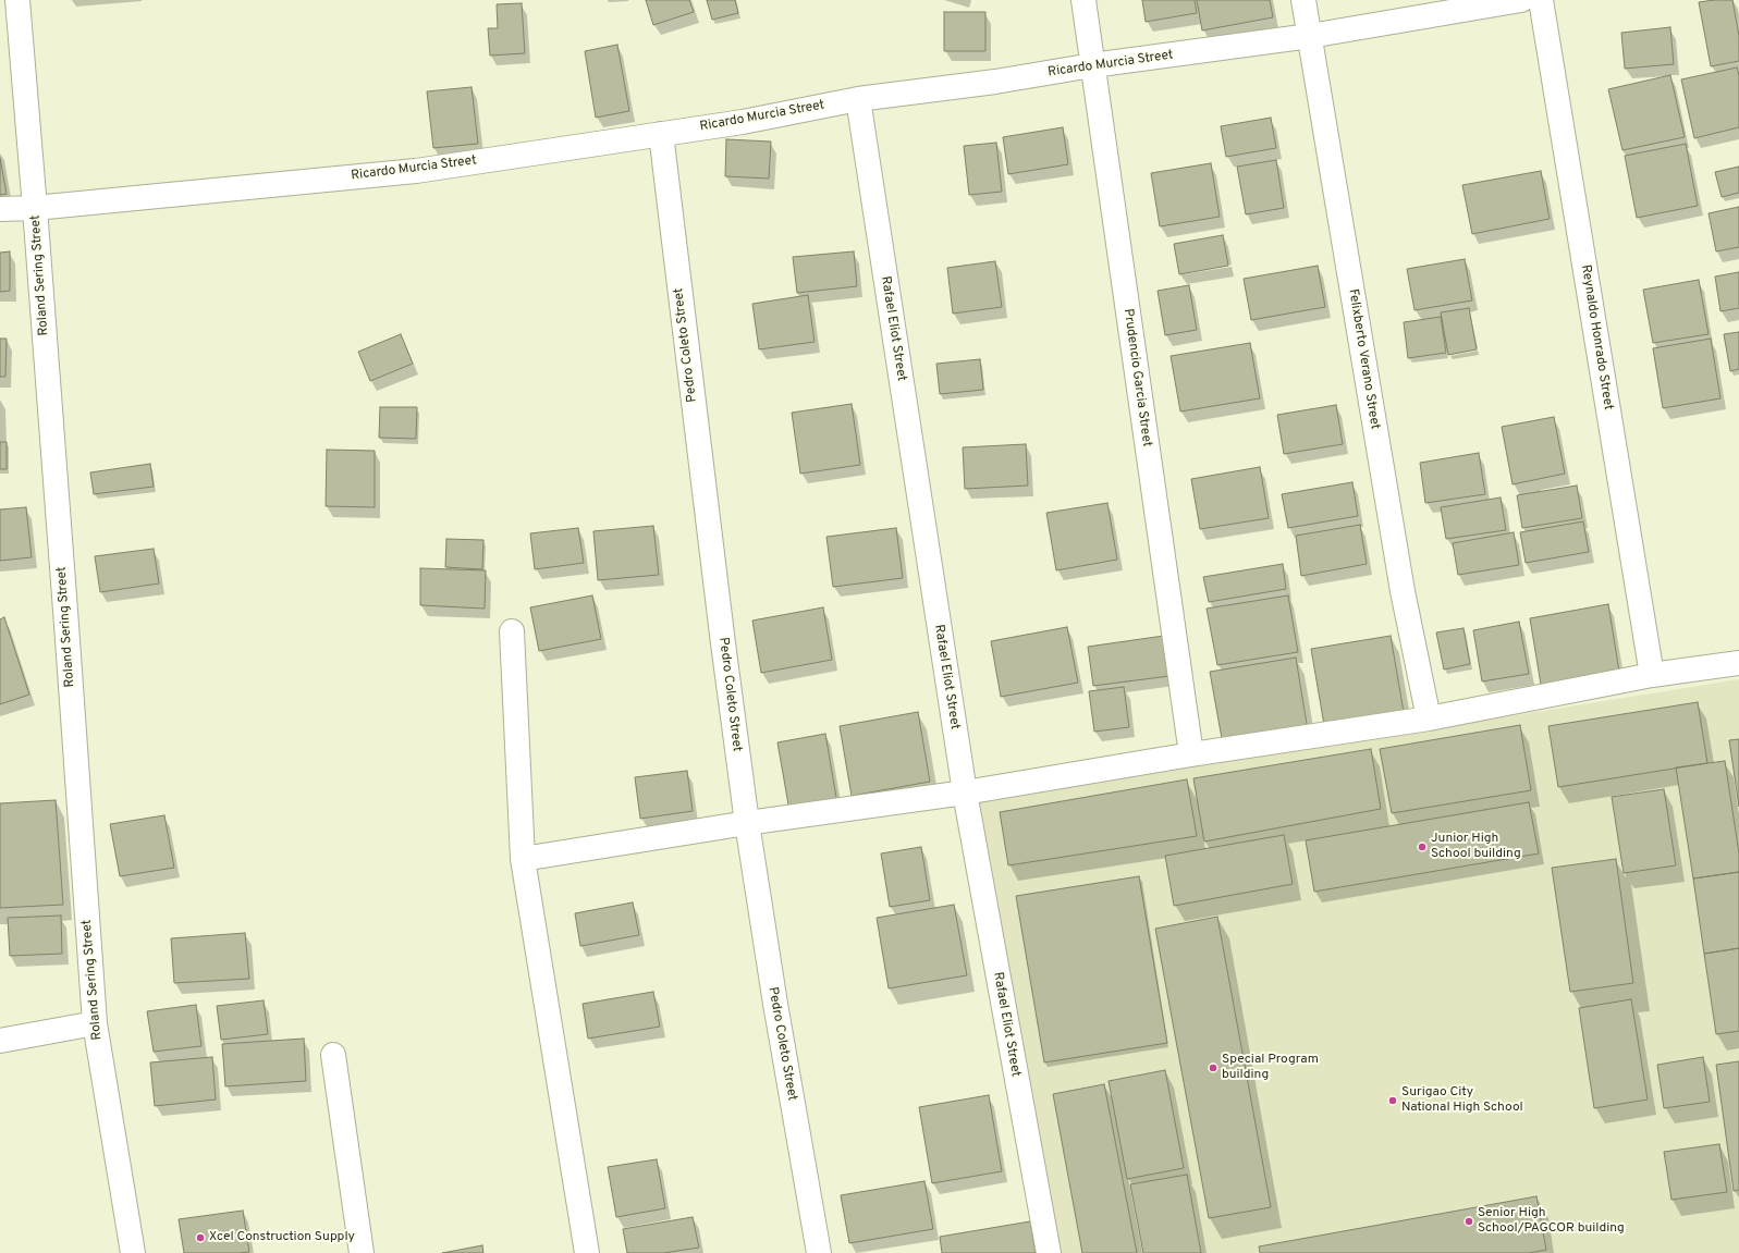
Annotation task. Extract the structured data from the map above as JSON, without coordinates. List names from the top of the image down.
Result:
{
  "streets": {
    "street": [
      "Ricardo Murcia Street",
      "Roland Sering Street",
      "Rafael Eliot Street",
      "Reynaldo Honrado Street",
      "Pedro Coleto Street",
      "Felixberto Verano Street",
      "Prudencio Garcia Street"
    ]
  },
  "crossings": [
    ["Ricardo Murcia Street", "Roland Sering Street"],
    ["Ricardo Murcia Street", "Rafael Eliot Street"],
    ["Ricardo Murcia Street", "Pedro Coleto Street"],
    ["Ricardo Murcia Street", "Felixberto Verano Street"],
    ["Ricardo Murcia Street", "Prudencio Garcia Street"]
  ],
  "places": [
    "Junior High School building",
    "Special Program building",
    "Surigao City National High School",
    "Senior High School/PAGCOR building",
    "Xcel Construction Supply"
  ]
}
